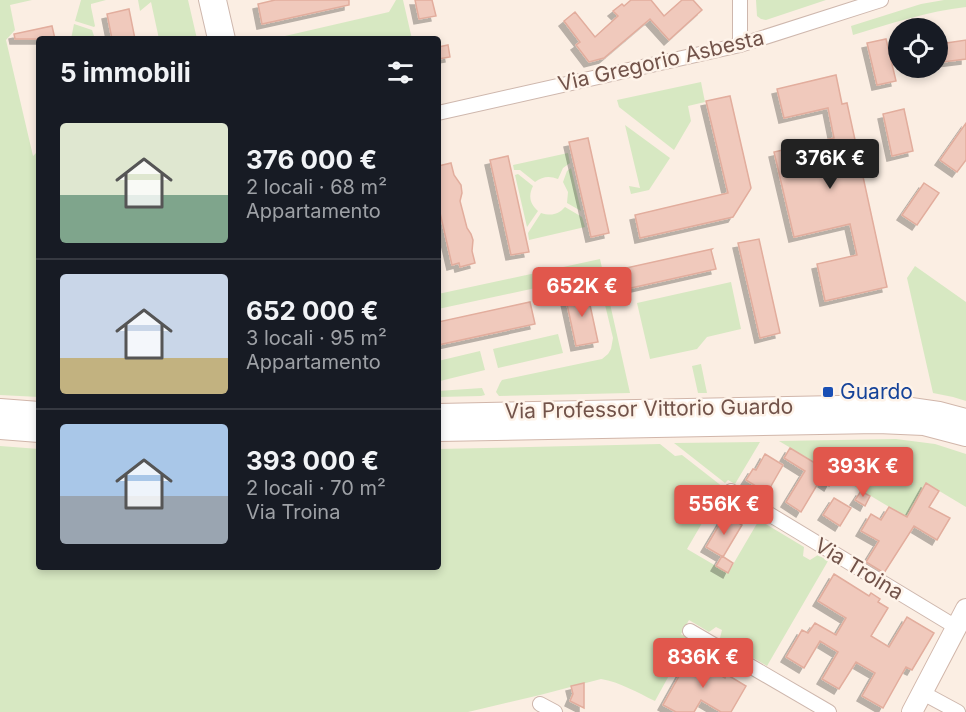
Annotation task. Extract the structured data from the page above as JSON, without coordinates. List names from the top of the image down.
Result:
{
  "streets": {
    "street": ["Via Gregorio Asbesta", "Via Professor Vittorio Guardo", "Via Troina"]
  },
  "places": {
    "transit": ["Guardo"]
  },
  "page": {
    "heading": "5 immobili",
    "list": [
      {
        "name": "376 000 €",
        "note": "2 locali · 68 m² · Appartamento"
      },
      {
        "name": "652 000 €",
        "note": "3 locali · 95 m² · Appartamento"
      },
      {
        "name": "393 000 €",
        "note": "2 locali · 70 m² · Via Troina"
      }
    ],
    "price": [
      "376K €",
      "652K €",
      "393K €",
      "556K €",
      "836K €"
    ]
  }
}
